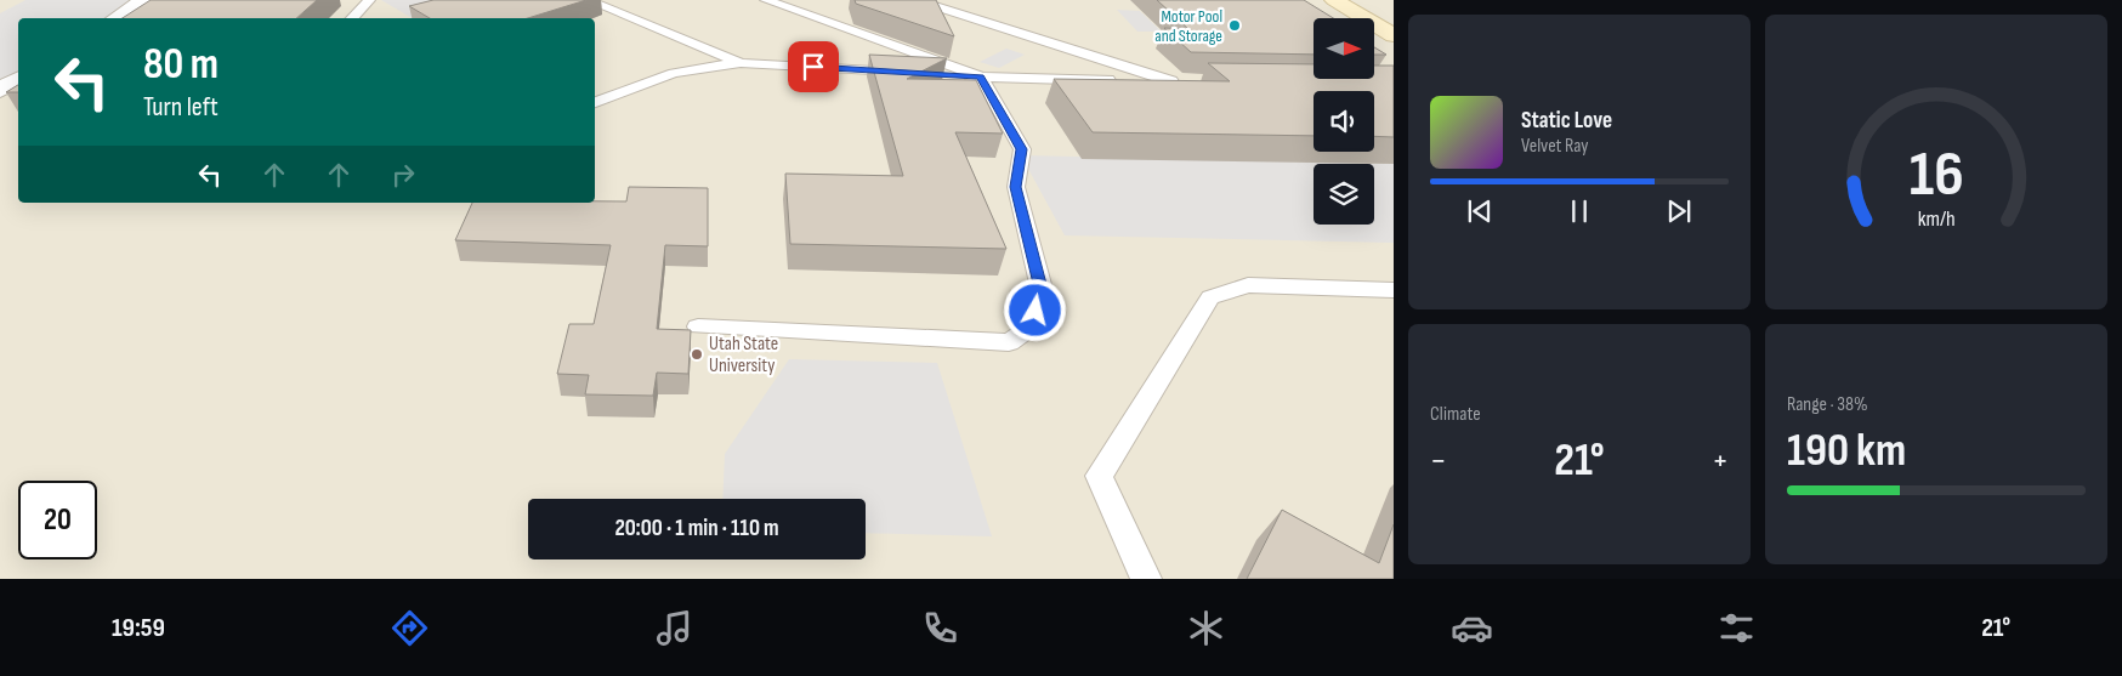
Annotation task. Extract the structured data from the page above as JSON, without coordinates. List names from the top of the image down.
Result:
{
  "places": ["Motor Pool and Storage", "Utah State University"],
  "north": "right",
  "page": {
    "turn": ["80 m", "Turn left"],
    "song": ["Static Love", "Velvet Ray"],
    "tile": [
      "Climate",
      ["Range · 38%", "190 km"]
    ],
    "heat": ["−", "21°", "+"],
    "limit": "20",
    "trip": "20:00 · 1 min · 110 m",
    "tabs": ["19:59", "21°"],
    "gauge": ["16", "km/h"]
  }
}
